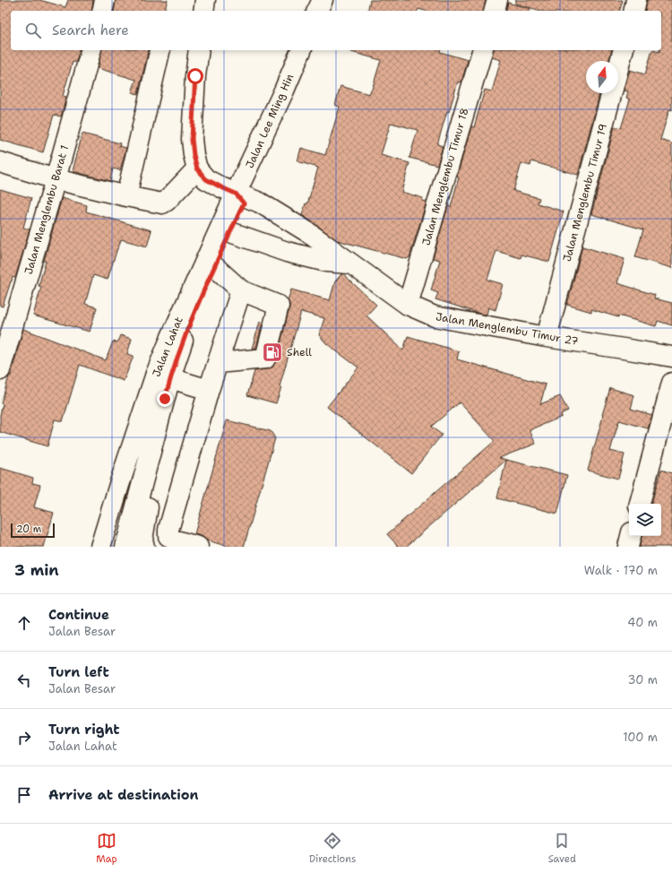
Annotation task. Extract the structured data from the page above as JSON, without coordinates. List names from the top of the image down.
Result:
{
  "streets": {
    "street": [
      "Jalan Lee Ming Hin",
      "Jalan Menglembu Timur 18",
      "Jalan Menglembu Timur 19",
      "Jalan Menglembu Barat 1",
      "Jalan Menglembu Timur 27",
      "Jalan Lahat"
    ]
  },
  "crossings": [
    ["Jalan Lee Ming Hin", "Jalan Menglembu Timur 27"],
    ["Jalan Lee Ming Hin", "Jalan Lahat"],
    ["Jalan Menglembu Timur 18", "Jalan Menglembu Timur 27"],
    ["Jalan Menglembu Timur 19", "Jalan Menglembu Timur 27"],
    ["Jalan Menglembu Timur 27", "Jalan Lahat"]
  ],
  "places": {
    "fuel station": ["Shell"]
  },
  "scale_bar": "20 m",
  "north": "top",
  "page": {
    "search": "Search here",
    "scale": "20 m",
    "heading": ["3 min", "Walk · 170 m"],
    "list": [
      ["Continue", "Jalan Besar", "40 m"],
      ["Turn left", "Jalan Besar", "30 m"],
      ["Turn right", "Jalan Lahat", "100 m"],
      "Arrive at destination"
    ],
    "nav": ["Map", "Directions", "Saved"]
  }
}
